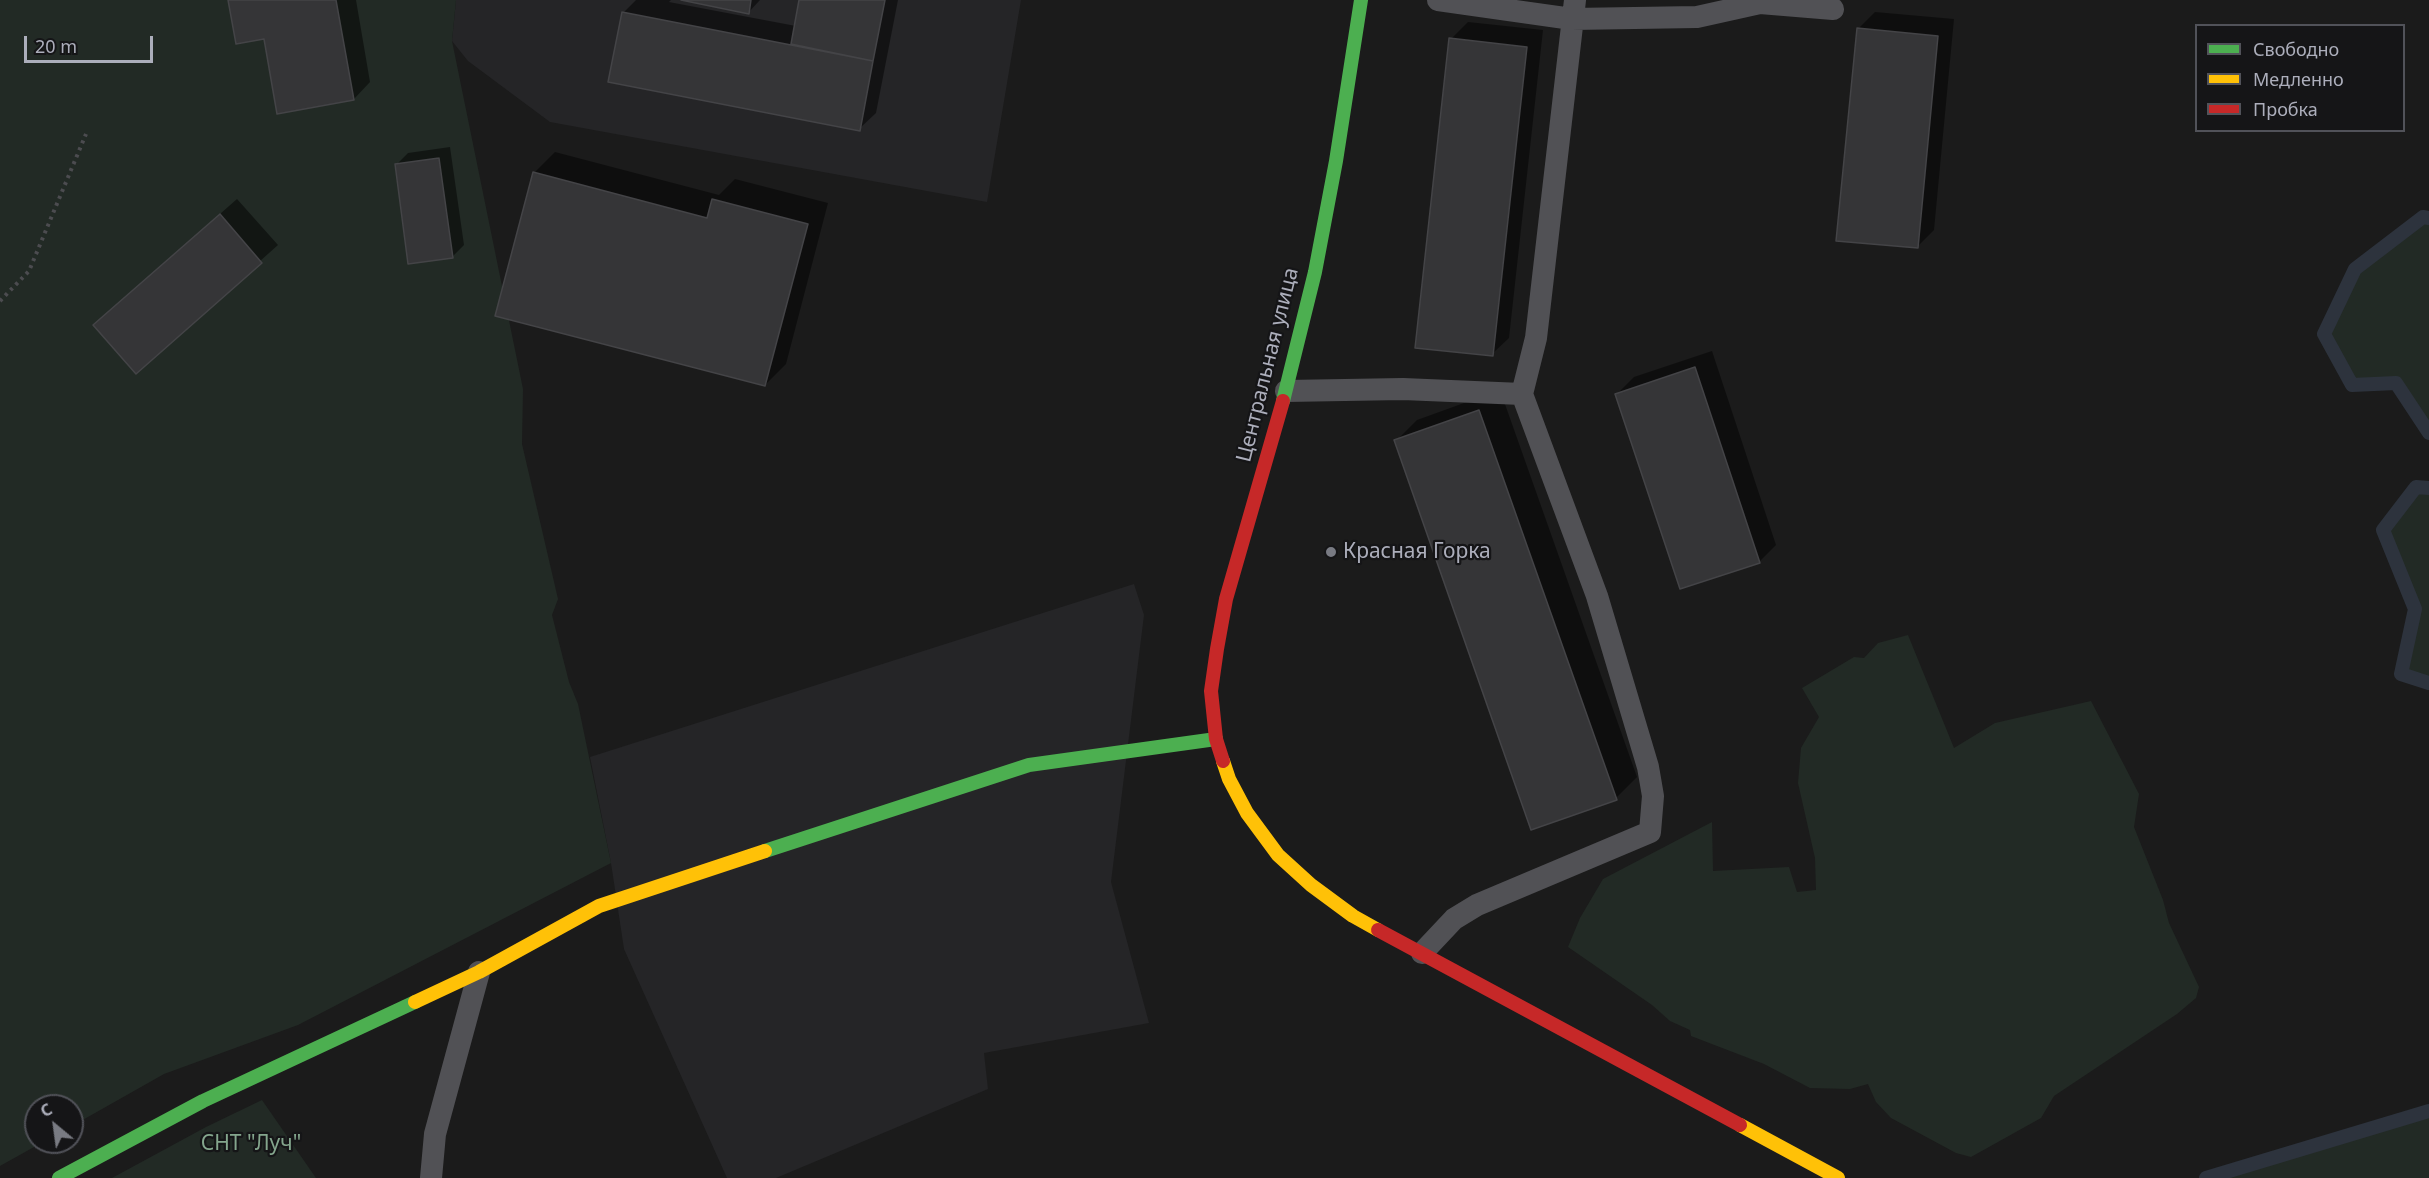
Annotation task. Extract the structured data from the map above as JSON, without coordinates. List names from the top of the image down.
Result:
{
  "streets": {
    "street": ["Центральная улица"]
  },
  "parks": ["СНТ \"Луч\""],
  "places": ["Красная Горка"],
  "legend": ["Свободно", "Медленно", "Пробка"],
  "scale_bar": "20 m",
  "north": "top left"
}
